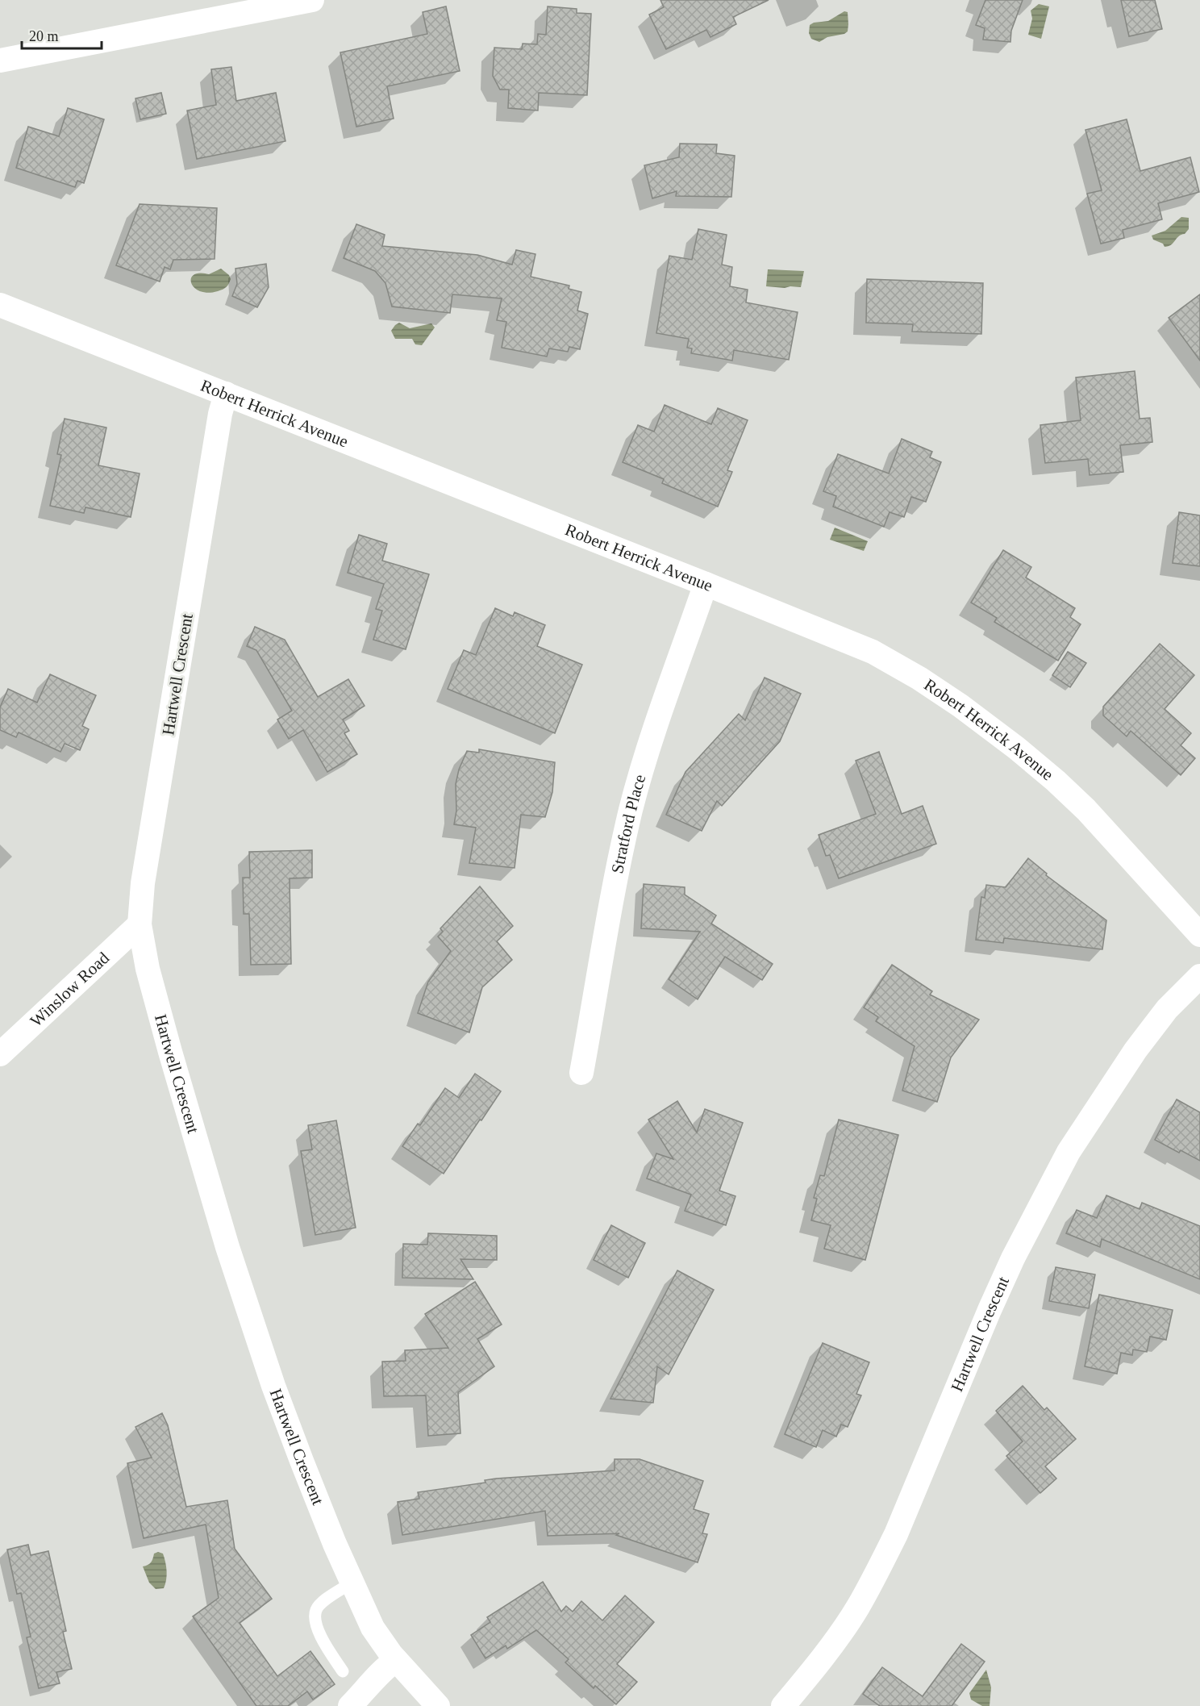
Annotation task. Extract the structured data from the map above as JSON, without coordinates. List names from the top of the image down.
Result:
{
  "streets": {
    "street": [
      "Robert Herrick Avenue",
      "Hartwell Crescent",
      "Stratford Place",
      "Winslow Road"
    ]
  },
  "crossings": [
    ["Robert Herrick Avenue", "Hartwell Crescent"],
    ["Robert Herrick Avenue", "Stratford Place"],
    ["Hartwell Crescent", "Winslow Road"]
  ],
  "scale_bar": "20 m"
}
